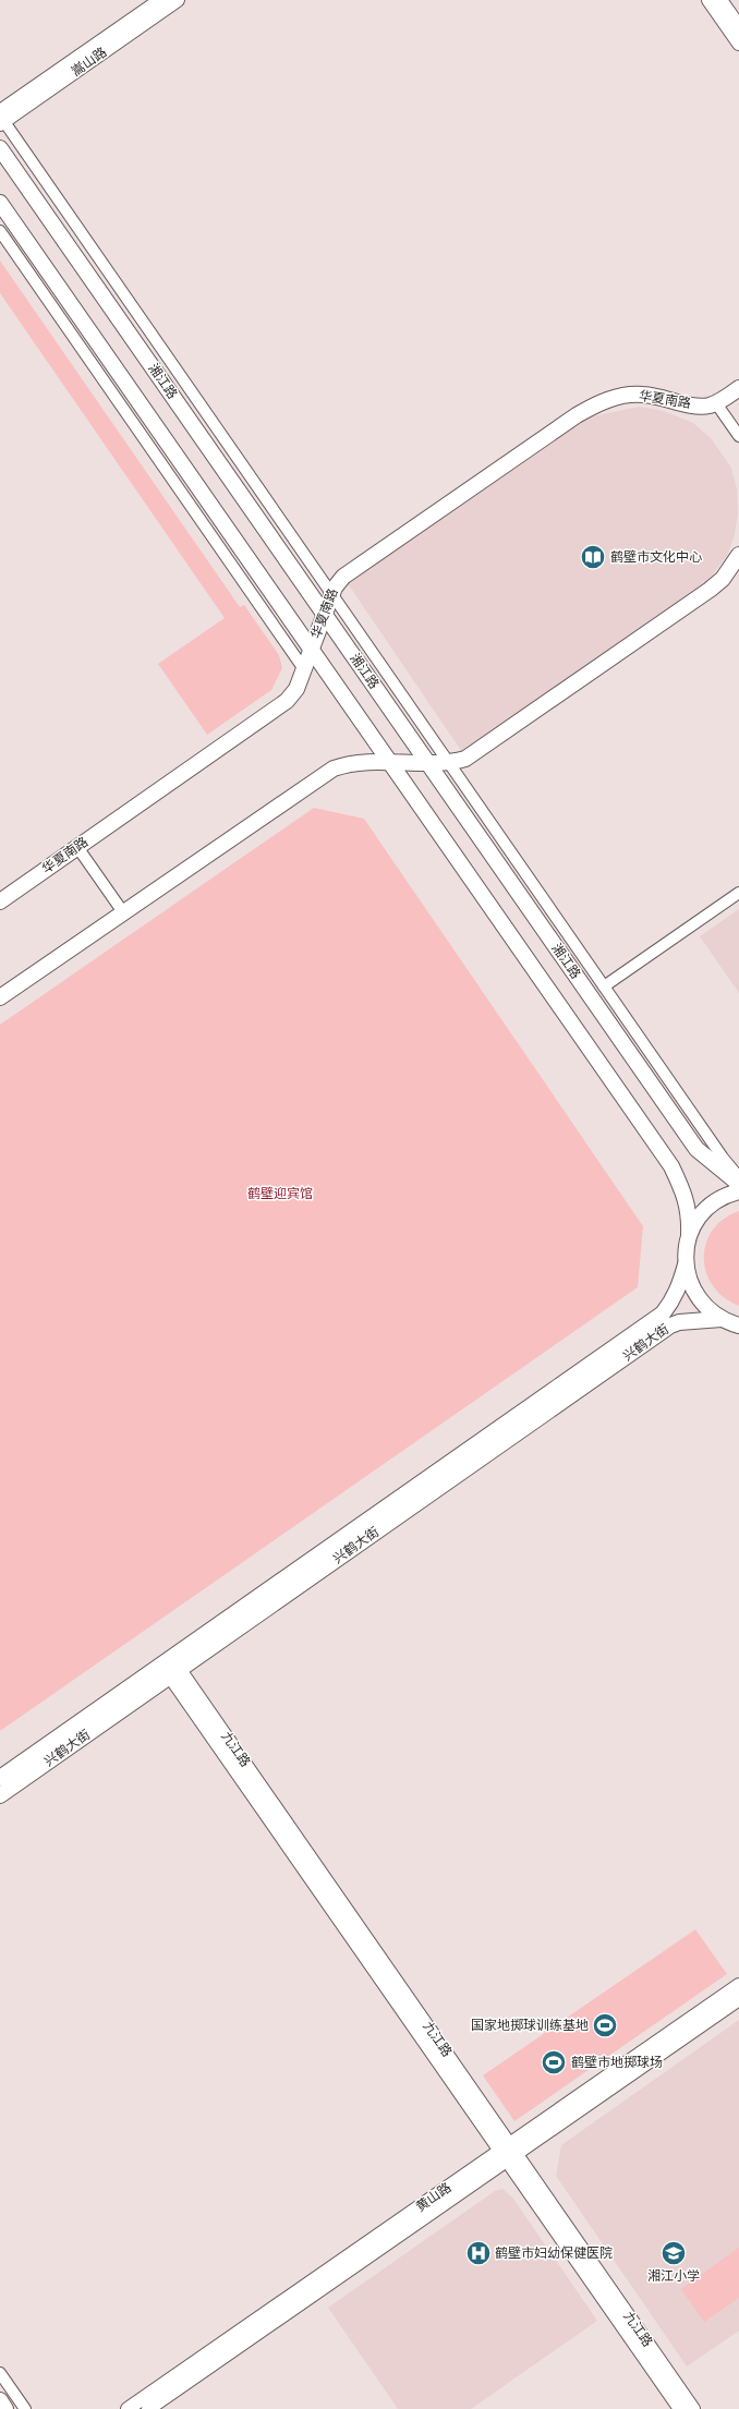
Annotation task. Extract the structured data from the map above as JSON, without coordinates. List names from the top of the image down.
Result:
{
  "streets": {
    "main road": ["湘江路", "华夏南路", "兴鹤大街"],
    "street": ["嵩山路", "九江路", "黄山路"]
  },
  "crossings": [
    ["湘江路", "华夏南路"],
    ["兴鹤大街", "九江路"],
    ["九江路", "黄山路"]
  ],
  "parks": ["鹤壁迎宾馆"],
  "places": {
    "library": ["鹤壁市文化中心"],
    "sports": ["国家地掷球训练基地", "鹤壁市地掷球场"],
    "hospital": ["鹤壁市妇幼保健医院"],
    "school or university": ["湘江小学"]
  }
}
